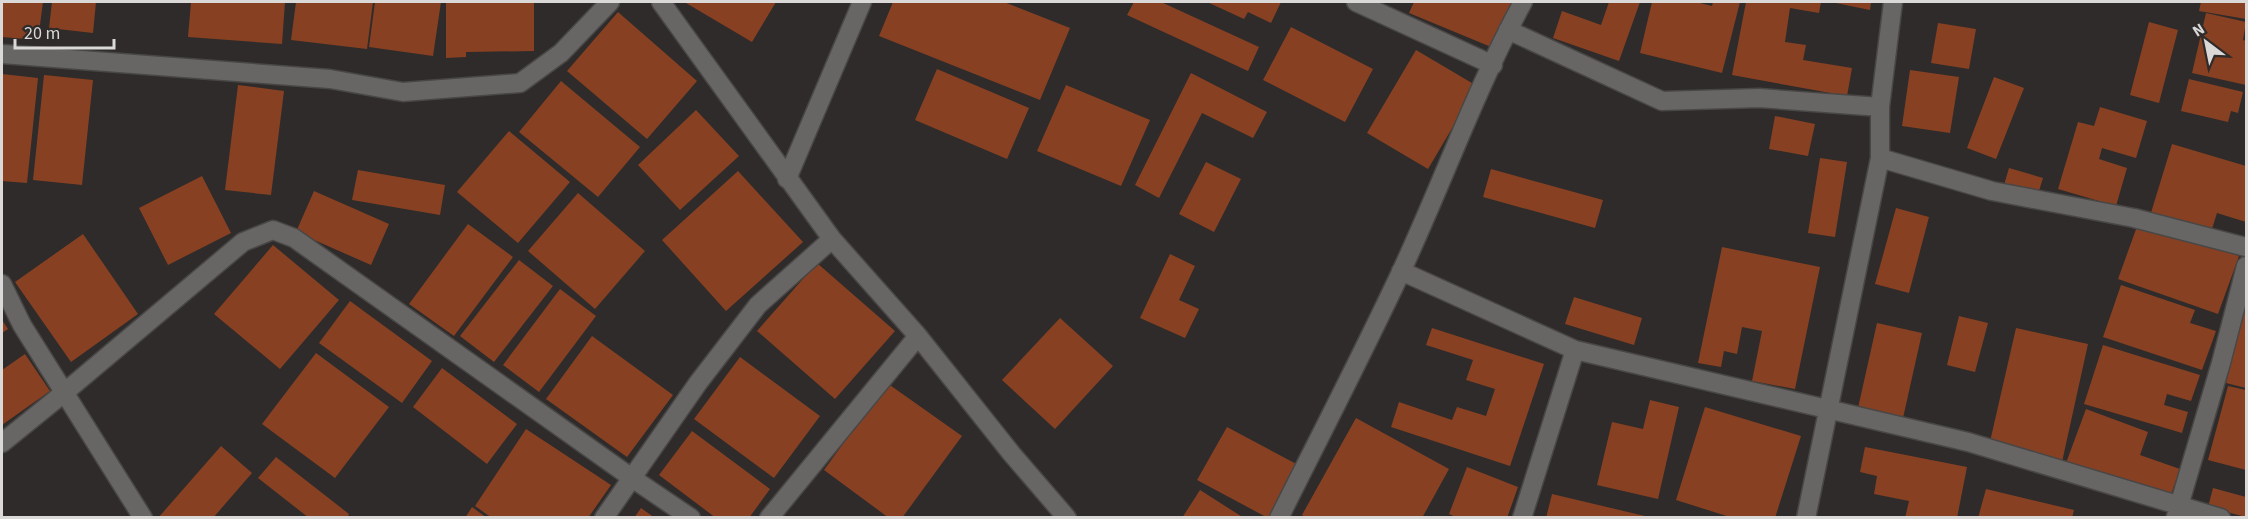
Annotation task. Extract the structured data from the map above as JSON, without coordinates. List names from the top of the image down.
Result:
{
  "scale_bar": "20 m",
  "north": "top left"
}
